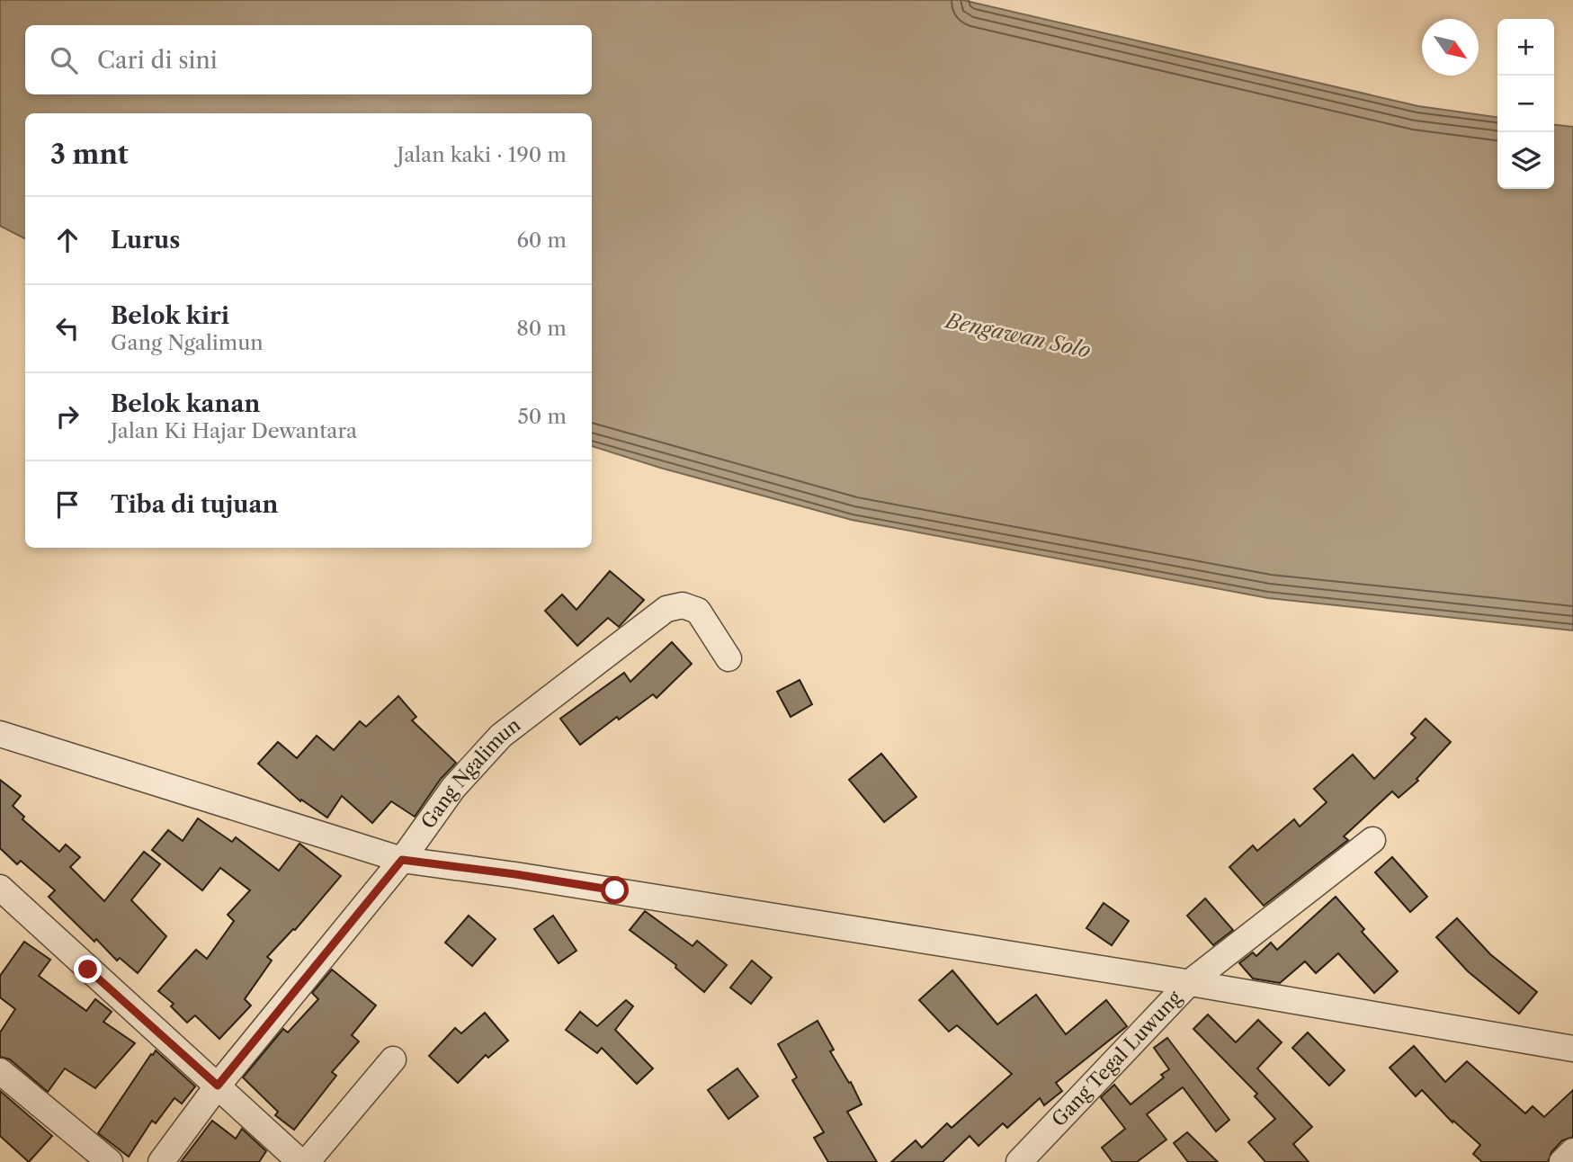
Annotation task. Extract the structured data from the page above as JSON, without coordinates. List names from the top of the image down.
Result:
{
  "streets": {
    "street": ["Gang Ngalimun", "Gang Tegal Luwung"]
  },
  "water": ["Bengawan Solo"],
  "north": "bottom right",
  "page": {
    "map_buttons": ["+", "−"],
    "search": "Cari di sini",
    "heading": ["3 mnt", "Jalan kaki · 190 m"],
    "list": [
      ["Lurus", "60 m"],
      ["Belok kiri", "Gang Ngalimun", "80 m"],
      ["Belok kanan", "Jalan Ki Hajar Dewantara", "50 m"],
      "Tiba di tujuan"
    ]
  }
}
